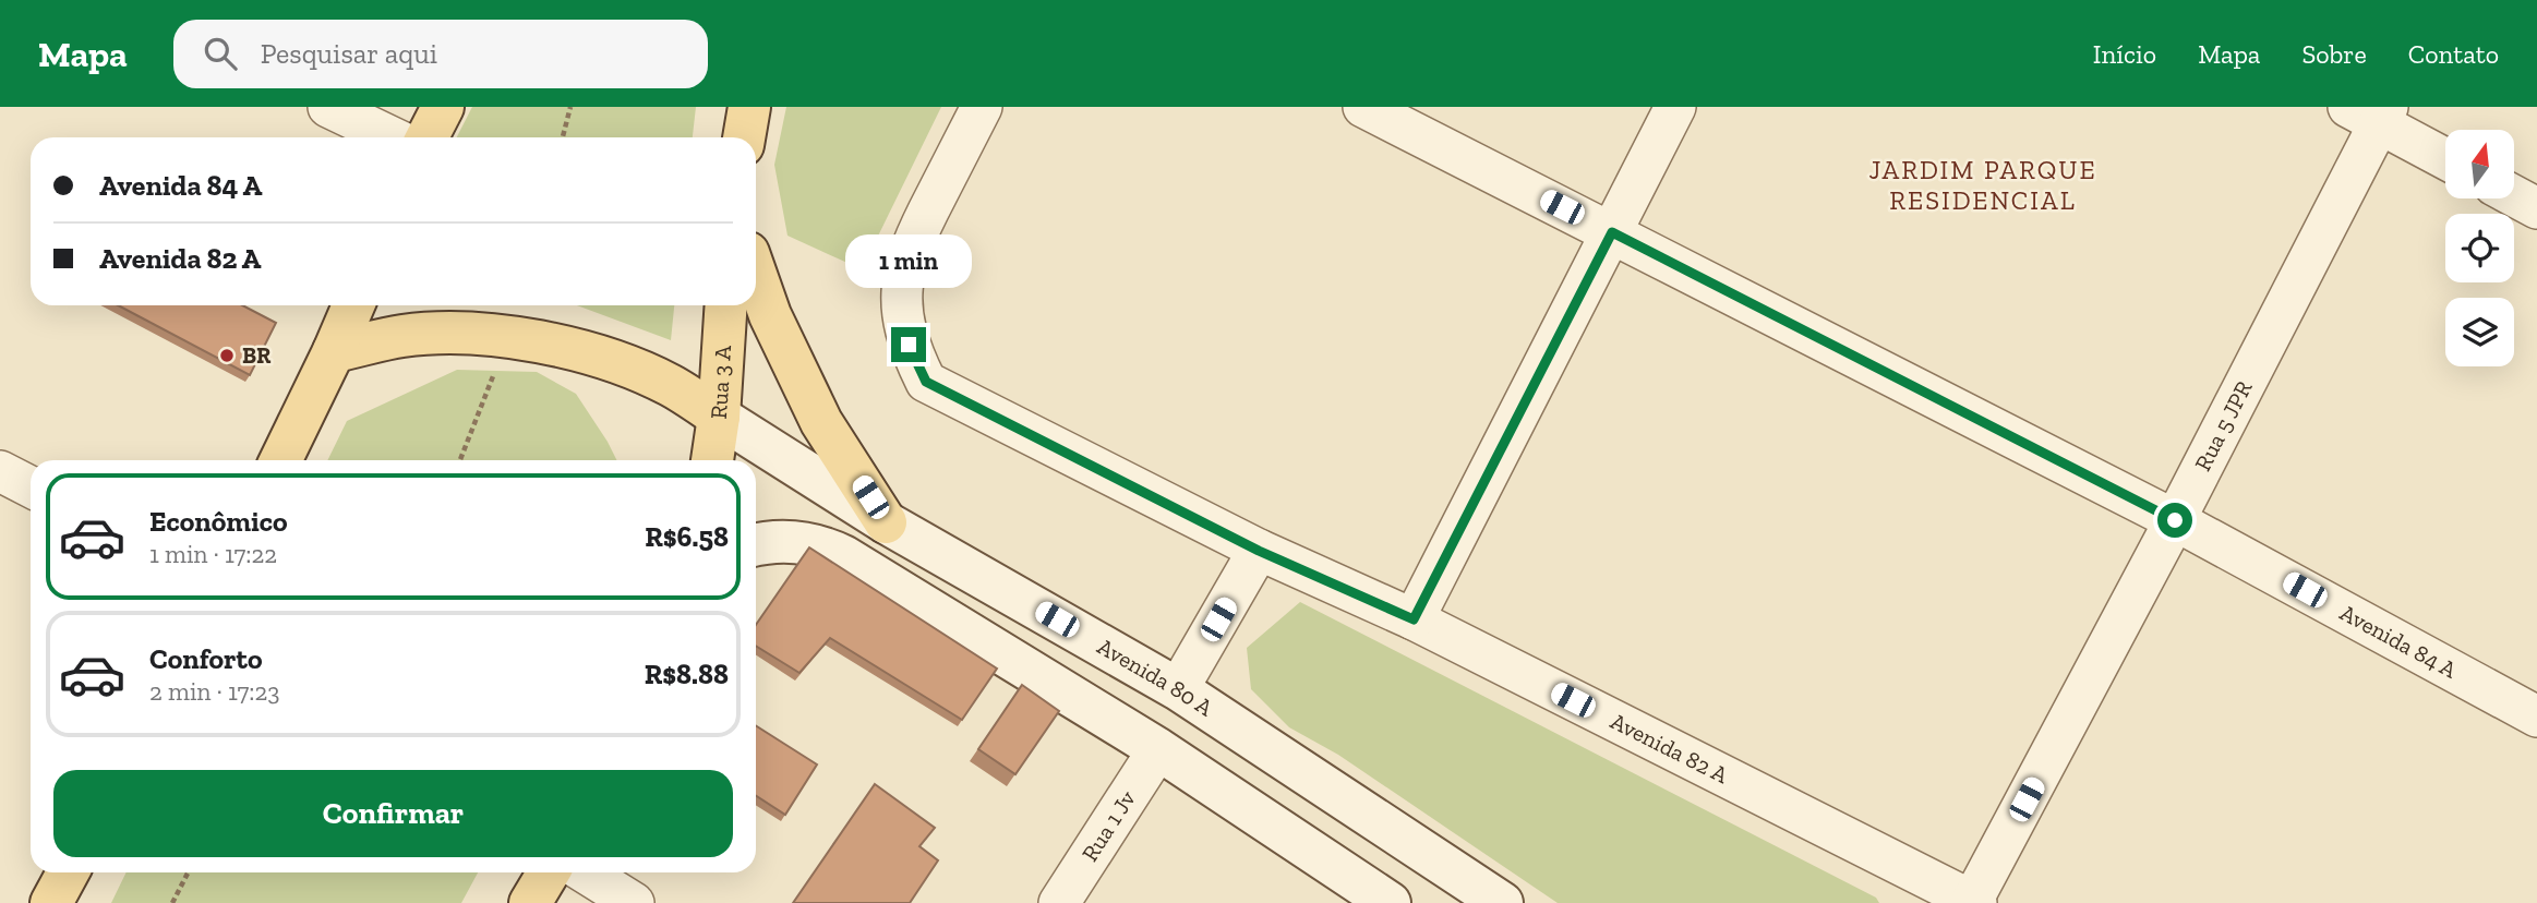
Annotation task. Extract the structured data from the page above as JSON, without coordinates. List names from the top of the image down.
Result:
{
  "streets": {
    "main road": ["Rua 3 A", "Avenida 80 A"],
    "street": [
      "Rua 5 JPR",
      "Avenida 84 A",
      "Avenida 82 A",
      "Rua 1 Jv"
    ]
  },
  "crossings": [
    ["Rua 3 A", "Avenida 80 A"],
    ["Rua 5 JPR", "Avenida 84 A"],
    ["Rua 5 JPR", "Avenida 82 A"]
  ],
  "districts": ["JARDIM PARQUE RESIDENCIAL"],
  "places": ["BR"],
  "north": "top",
  "page": {
    "header": "Mapa",
    "search": "Pesquisar aqui",
    "nav": [
      "Início",
      "Mapa",
      "Sobre",
      "Contato"
    ],
    "banner": ["Avenida 84 A", "Avenida 82 A"],
    "bubble": "1 min",
    "list": [
      {
        "name": "Econômico",
        "note": "1 min · 17:22",
        "value": "R$6.58"
      },
      {
        "name": "Conforto",
        "note": "2 min · 17:23",
        "value": "R$8.88"
      }
    ],
    "buttons": "Confirmar"
  }
}
